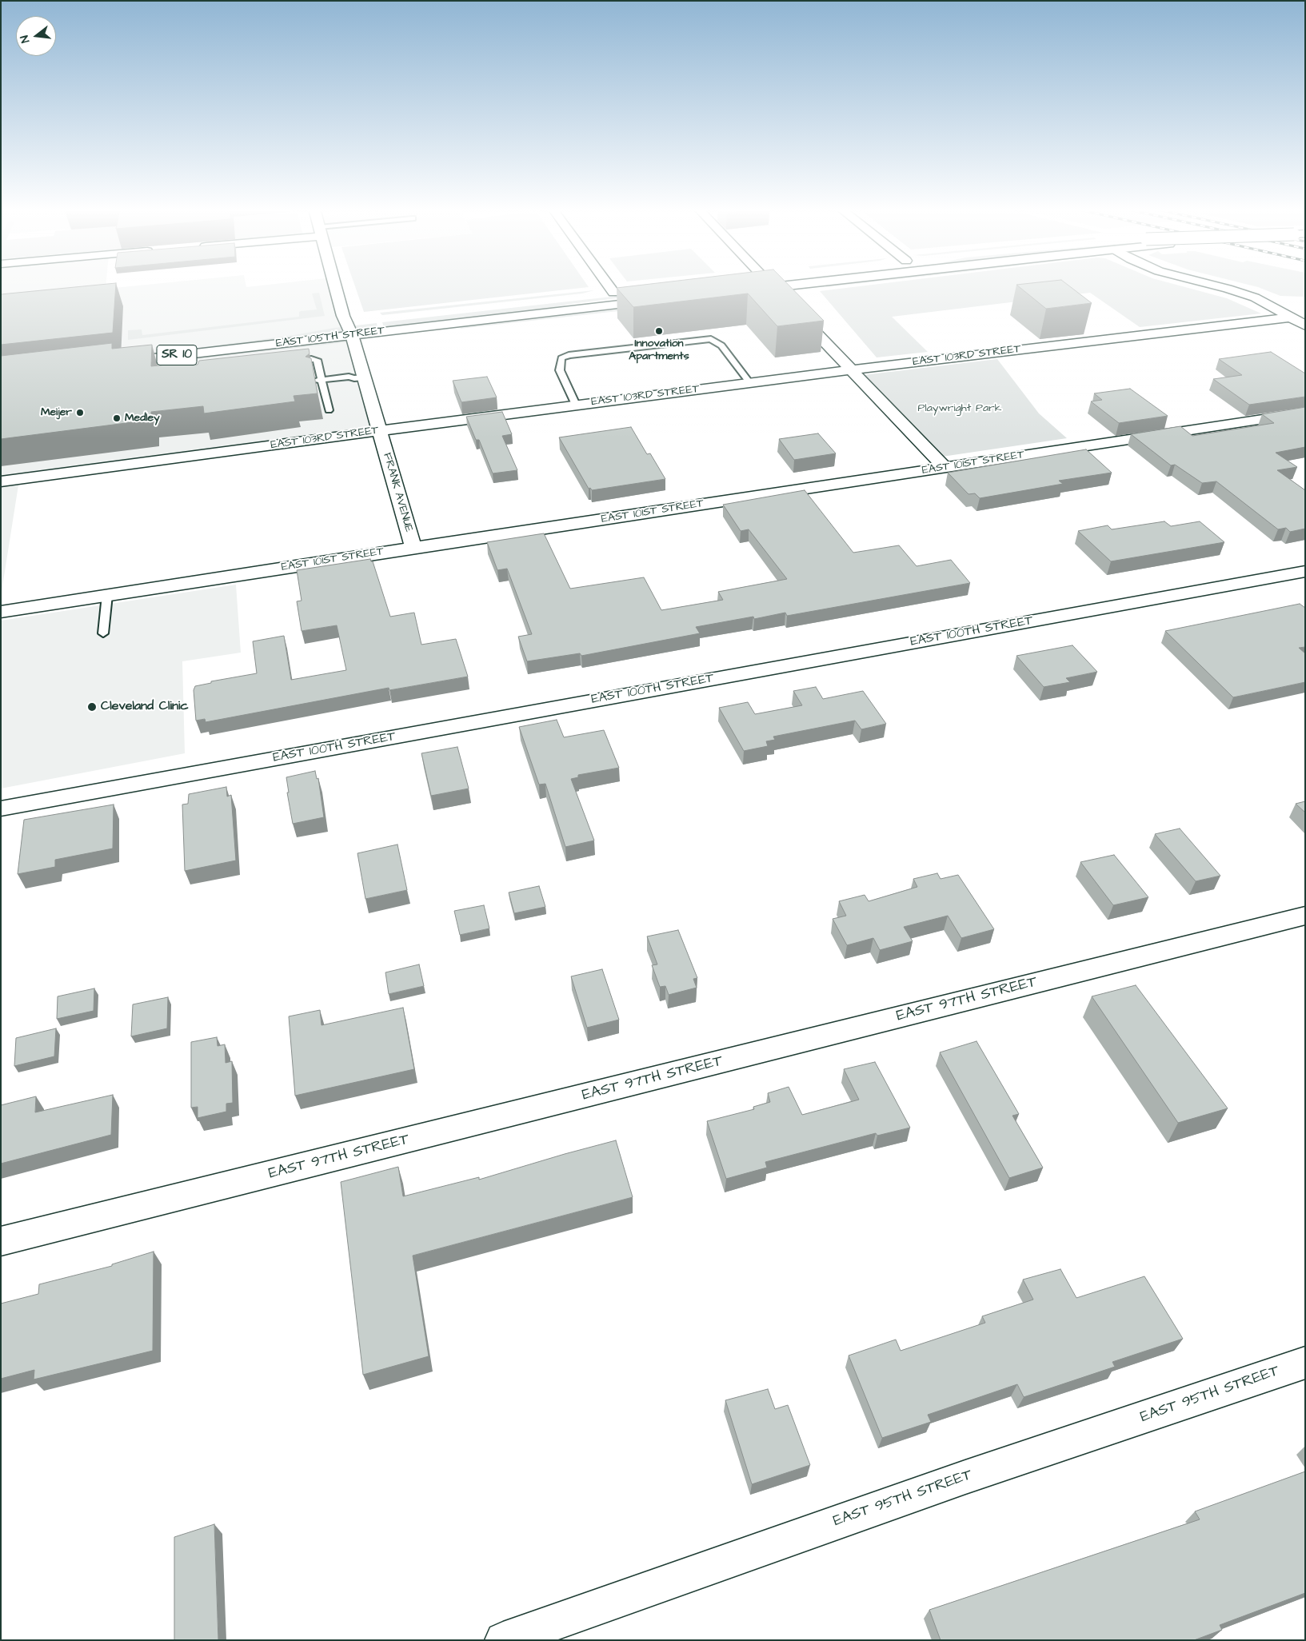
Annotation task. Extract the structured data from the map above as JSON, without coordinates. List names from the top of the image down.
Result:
{
  "streets": {
    "street": [
      "EAST 105TH STREET",
      "SR 10",
      "EAST 103RD STREET",
      "EAST 101ST STREET",
      "FRANK AVENUE",
      "EAST 100TH STREET",
      "EAST 97TH STREET",
      "EAST 95TH STREET"
    ]
  },
  "crossings": [
    ["EAST 105TH STREET", "FRANK AVENUE"],
    ["EAST 103RD STREET", "FRANK AVENUE"],
    ["EAST 101ST STREET", "FRANK AVENUE"]
  ],
  "parks": ["Playwright Park"],
  "places": [
    "Innovation Apartments",
    "Meijer",
    "Medley",
    "Cleveland Clinic"
  ],
  "north": "left"
}
